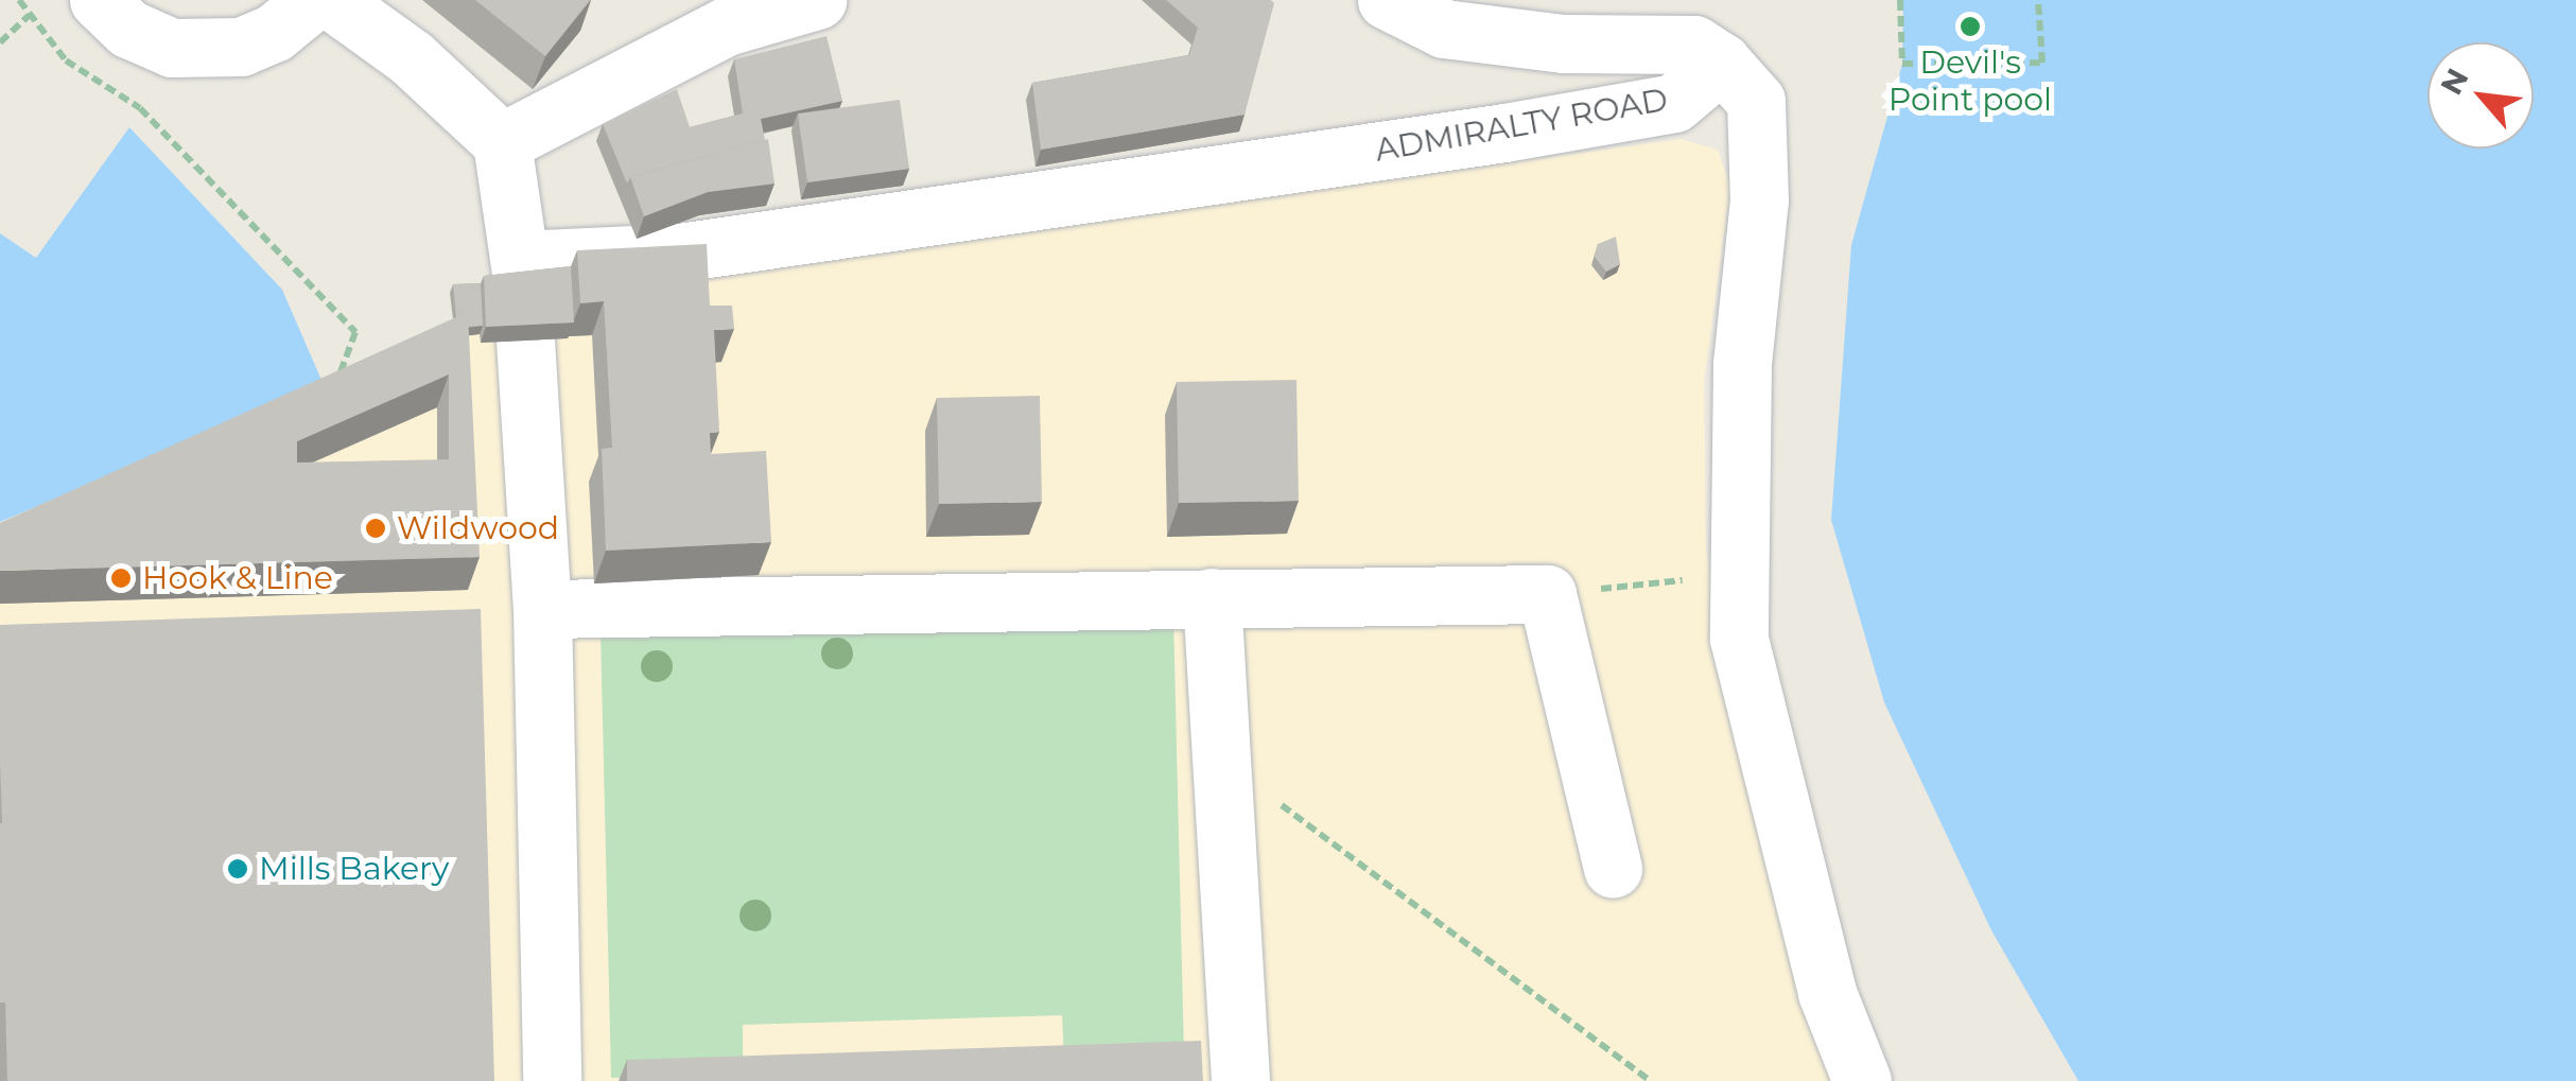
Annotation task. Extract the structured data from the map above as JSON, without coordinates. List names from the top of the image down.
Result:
{
  "streets": {
    "street": ["ADMIRALTY ROAD"]
  },
  "places": [
    "Devil's Point pool",
    "Wildwood",
    "Hook & Line",
    "Mills Bakery"
  ],
  "north": "top left"
}
